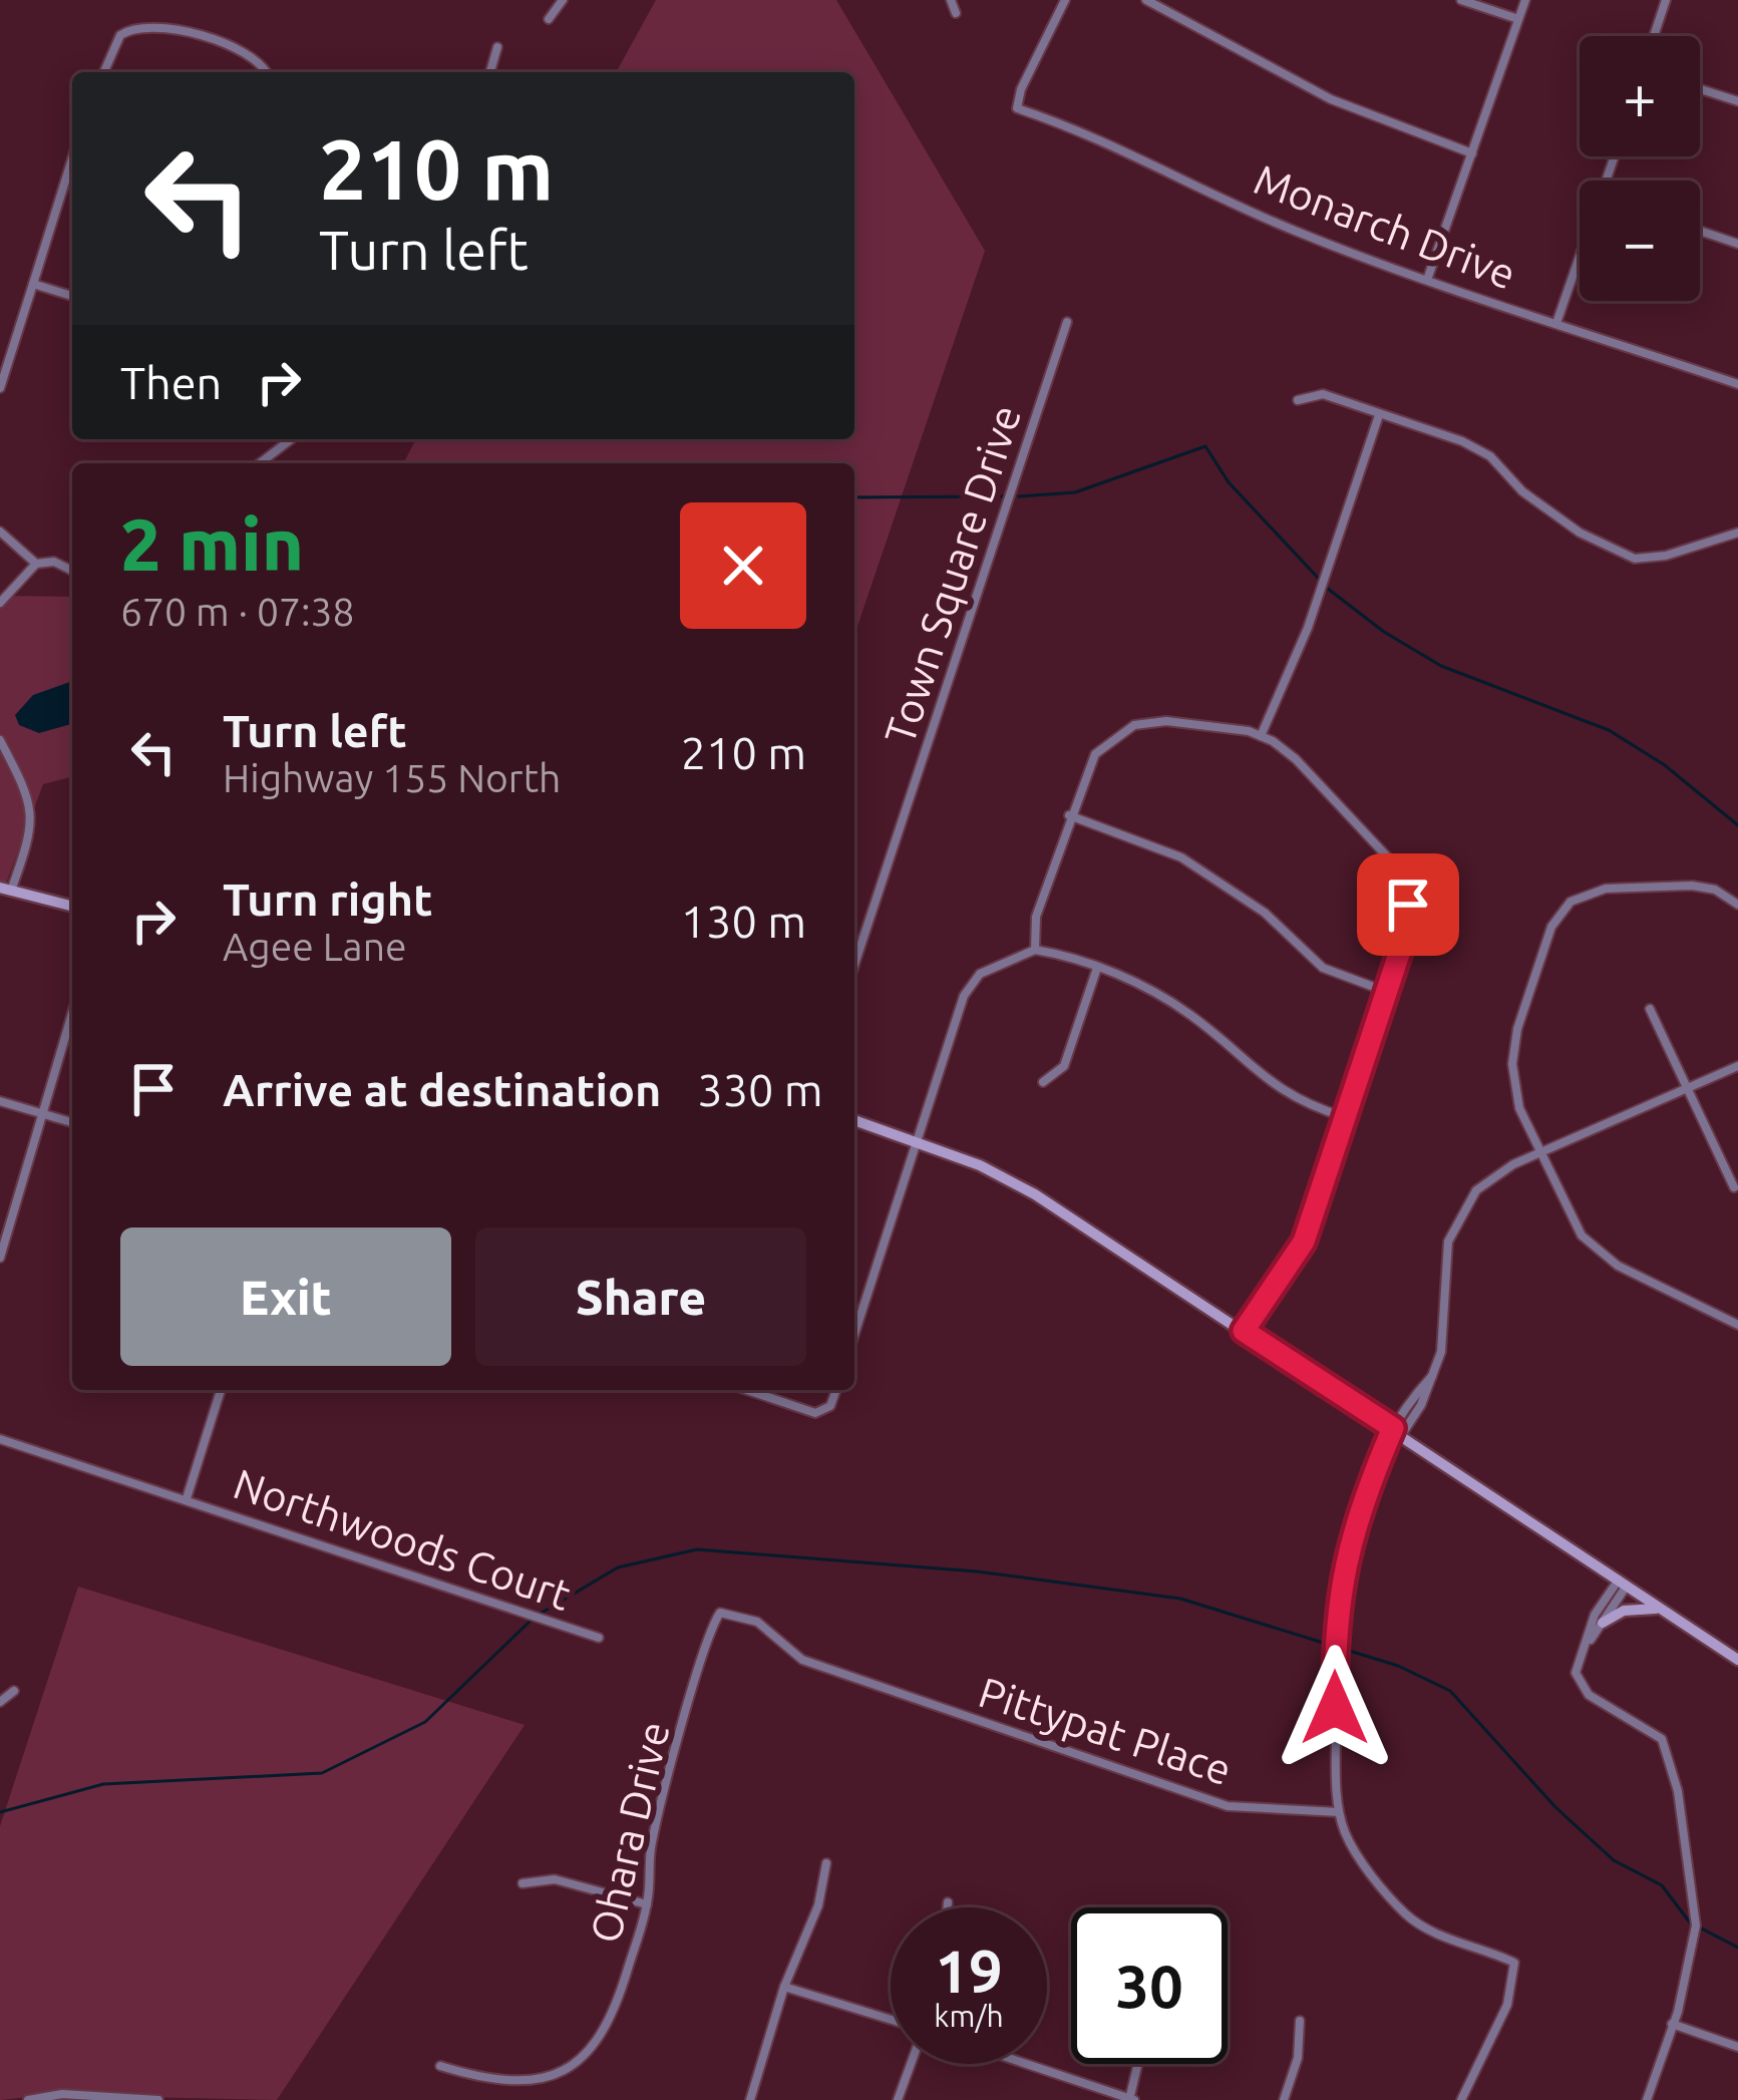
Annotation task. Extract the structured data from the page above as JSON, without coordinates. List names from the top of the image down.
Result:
{
  "streets": {
    "street": [
      "Monarch Drive",
      "Town Square Drive",
      "Northwoods Court",
      "Pittypat Place",
      "Ohara Drive"
    ]
  },
  "crossings": [
    ["Pittypat Place", "Ohara Drive"]
  ],
  "page": {
    "map_buttons": ["+", "−"],
    "turn": ["210 m", "Turn left"],
    "then": "Then",
    "heading": ["2 min", "670 m · 07:38"],
    "list": [
      {
        "name": "Turn left",
        "note": "Highway 155 North",
        "value": "210 m"
      },
      {
        "name": "Turn right",
        "note": "Agee Lane",
        "value": "130 m"
      },
      {
        "name": "Arrive at destination",
        "value": "330 m"
      }
    ],
    "buttons": ["Exit", "Share"],
    "speed": "19 km/h",
    "limit": "30"
  }
}
